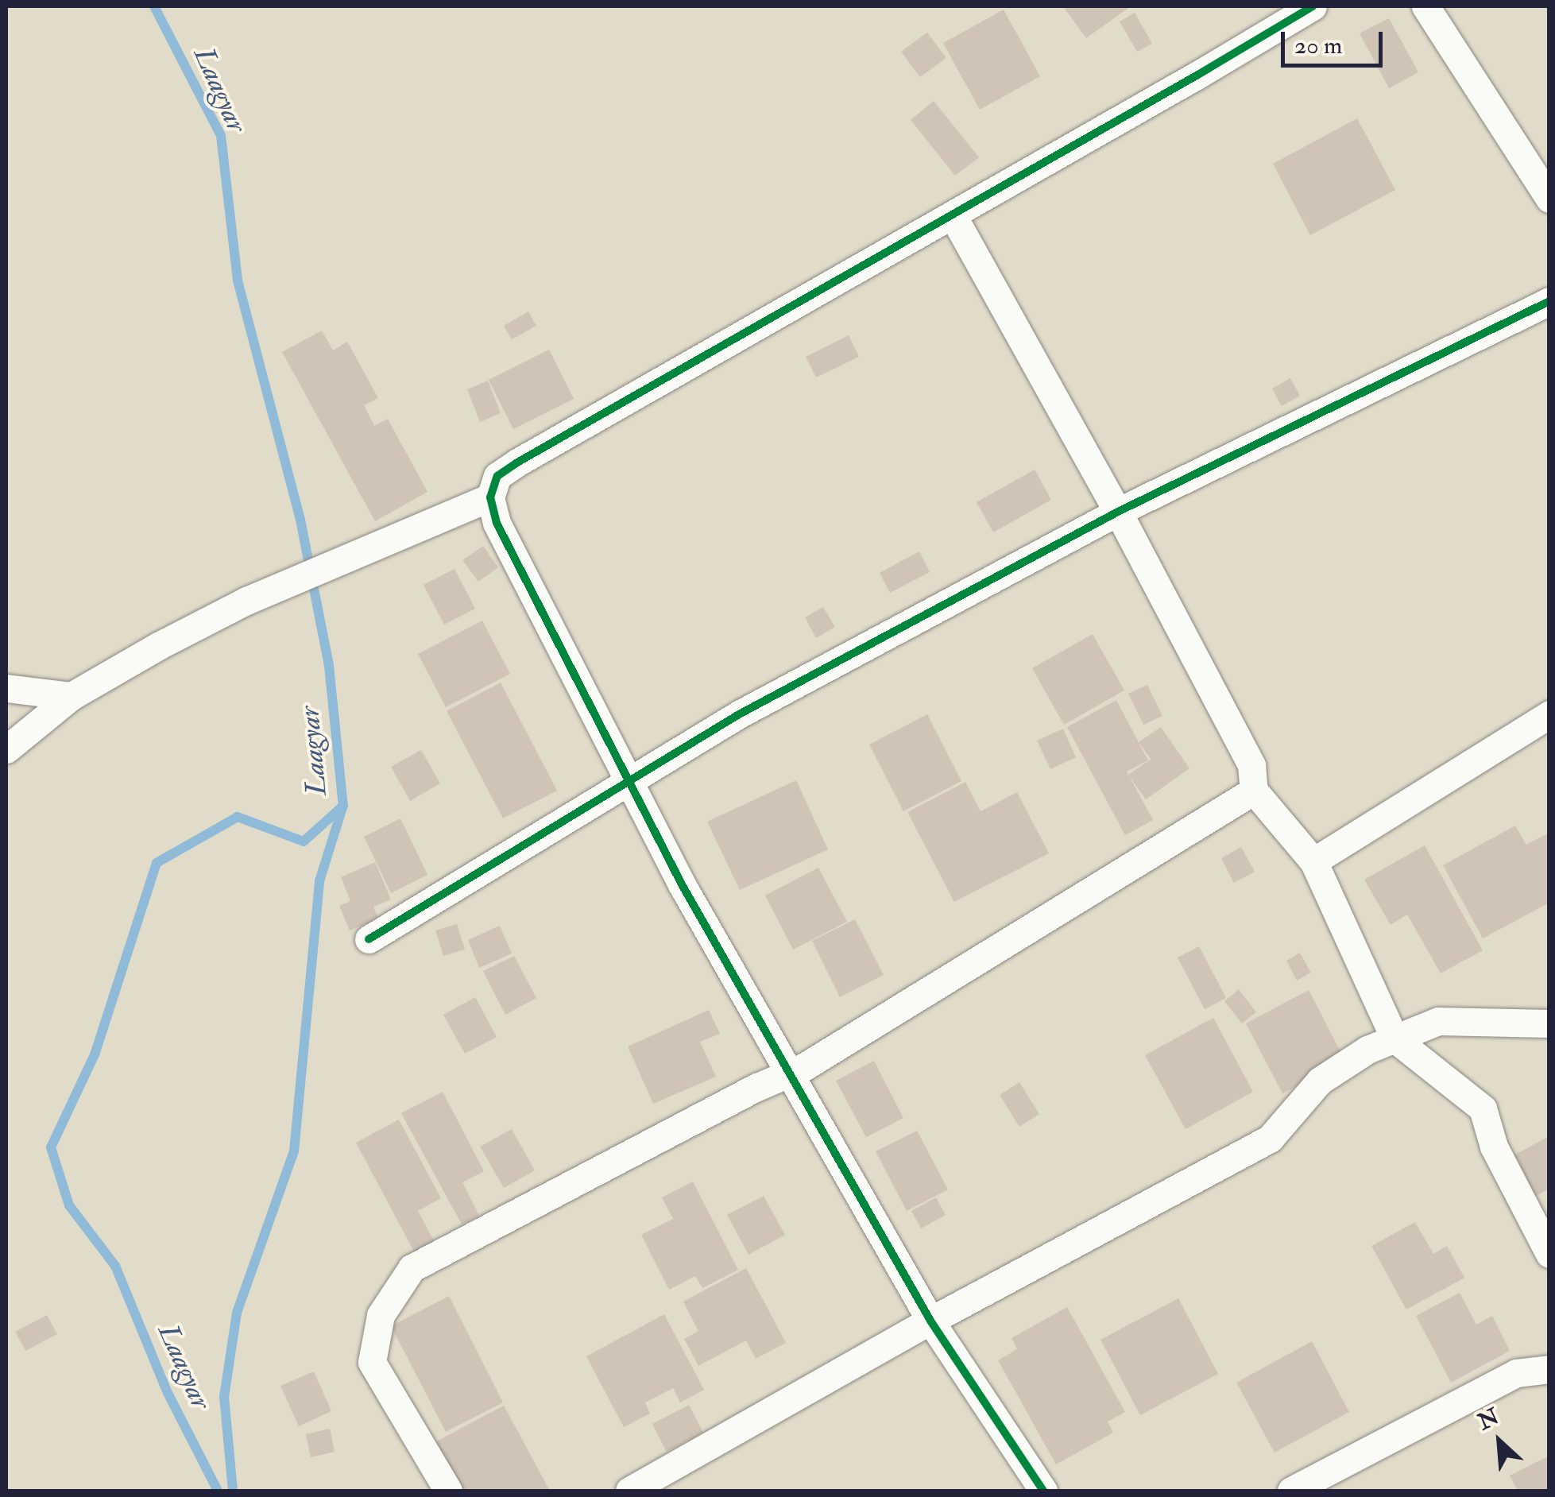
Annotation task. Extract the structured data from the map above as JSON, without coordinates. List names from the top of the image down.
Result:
{
  "water": ["Laagyar"],
  "scale_bar": "20 m",
  "north": "top left"
}
